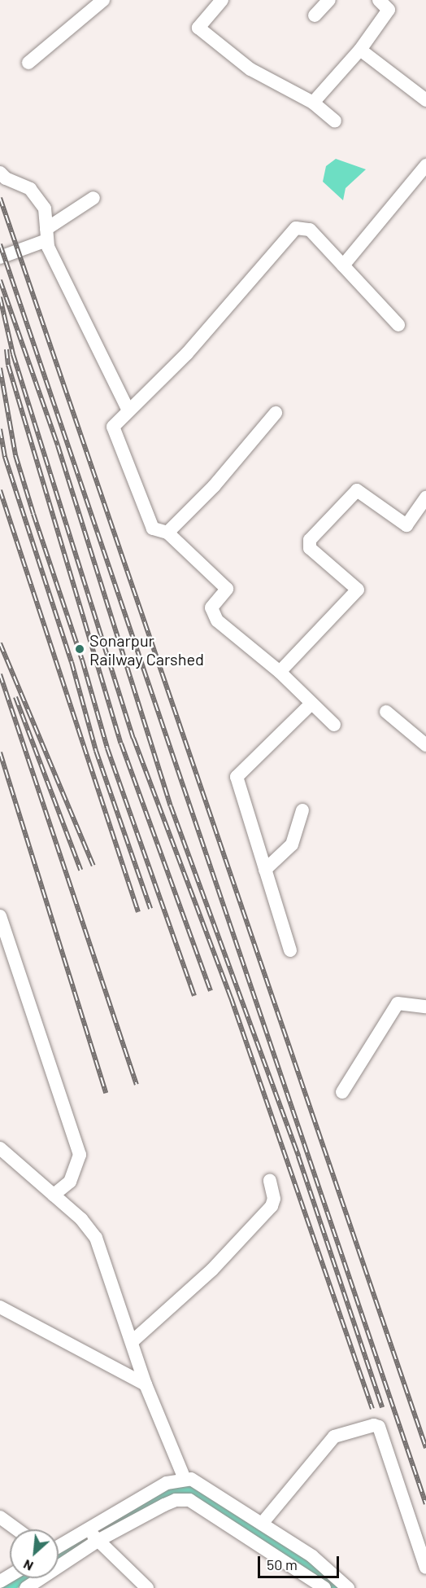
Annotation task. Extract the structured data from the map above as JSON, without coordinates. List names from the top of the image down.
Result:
{
  "places": ["Sonarpur Railway Carshed"],
  "scale_bar": "50 m",
  "north": "bottom left"
}
